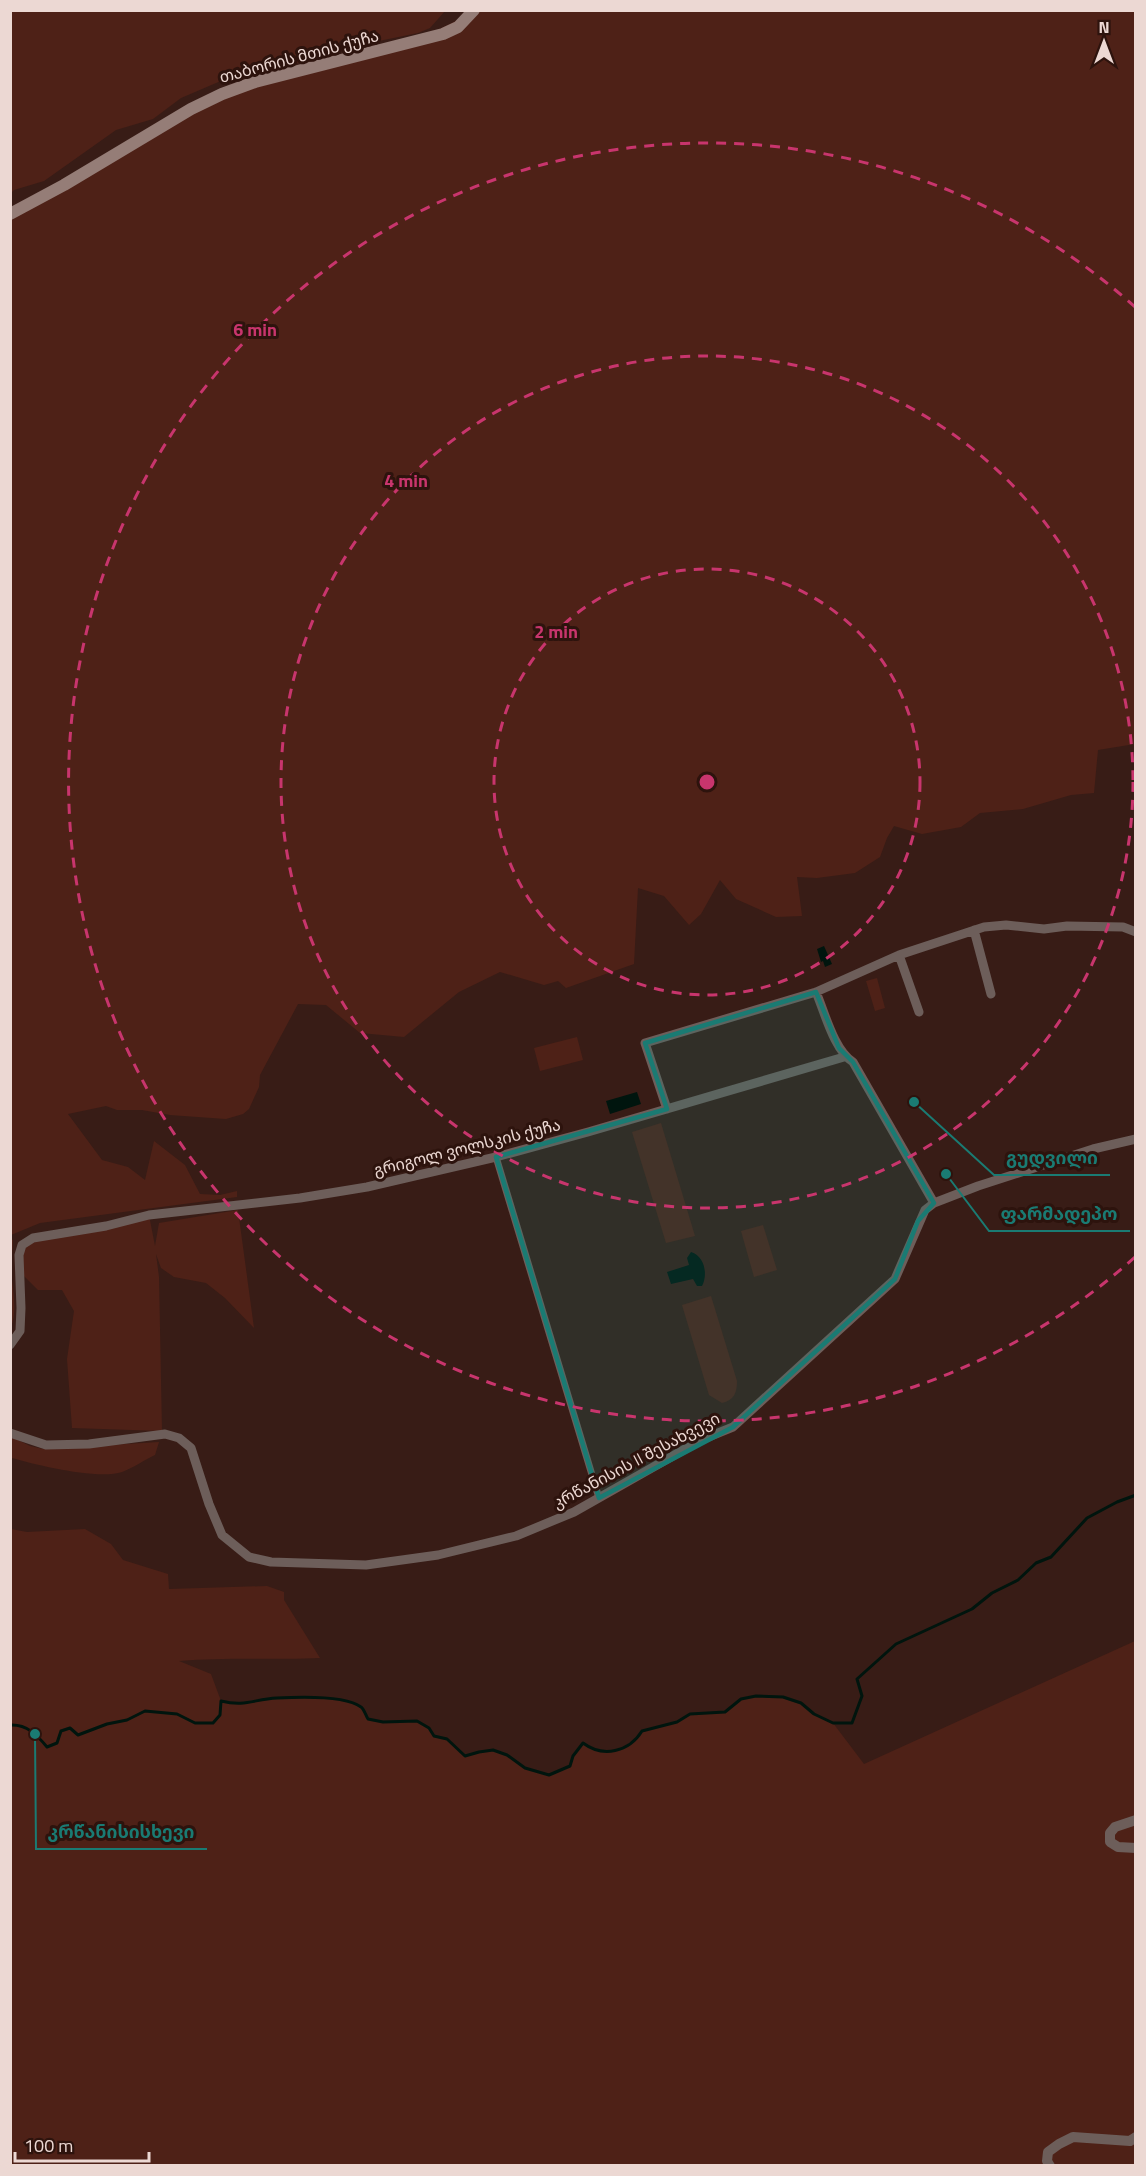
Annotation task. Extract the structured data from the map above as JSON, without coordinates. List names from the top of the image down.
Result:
{
  "streets": {
    "main road": ["თაბორის მთის ქუჩა"],
    "street": ["გრიგოლ ვოლსკის ქუჩა", "კრწანისის II შესახვევი"]
  },
  "places": ["გუდვილი", "ფარმადეპო", "კრწანისისხევი"],
  "scale_bar": "100 m",
  "north": "top",
  "rings": ["6 min", "4 min", "2 min"]
}
